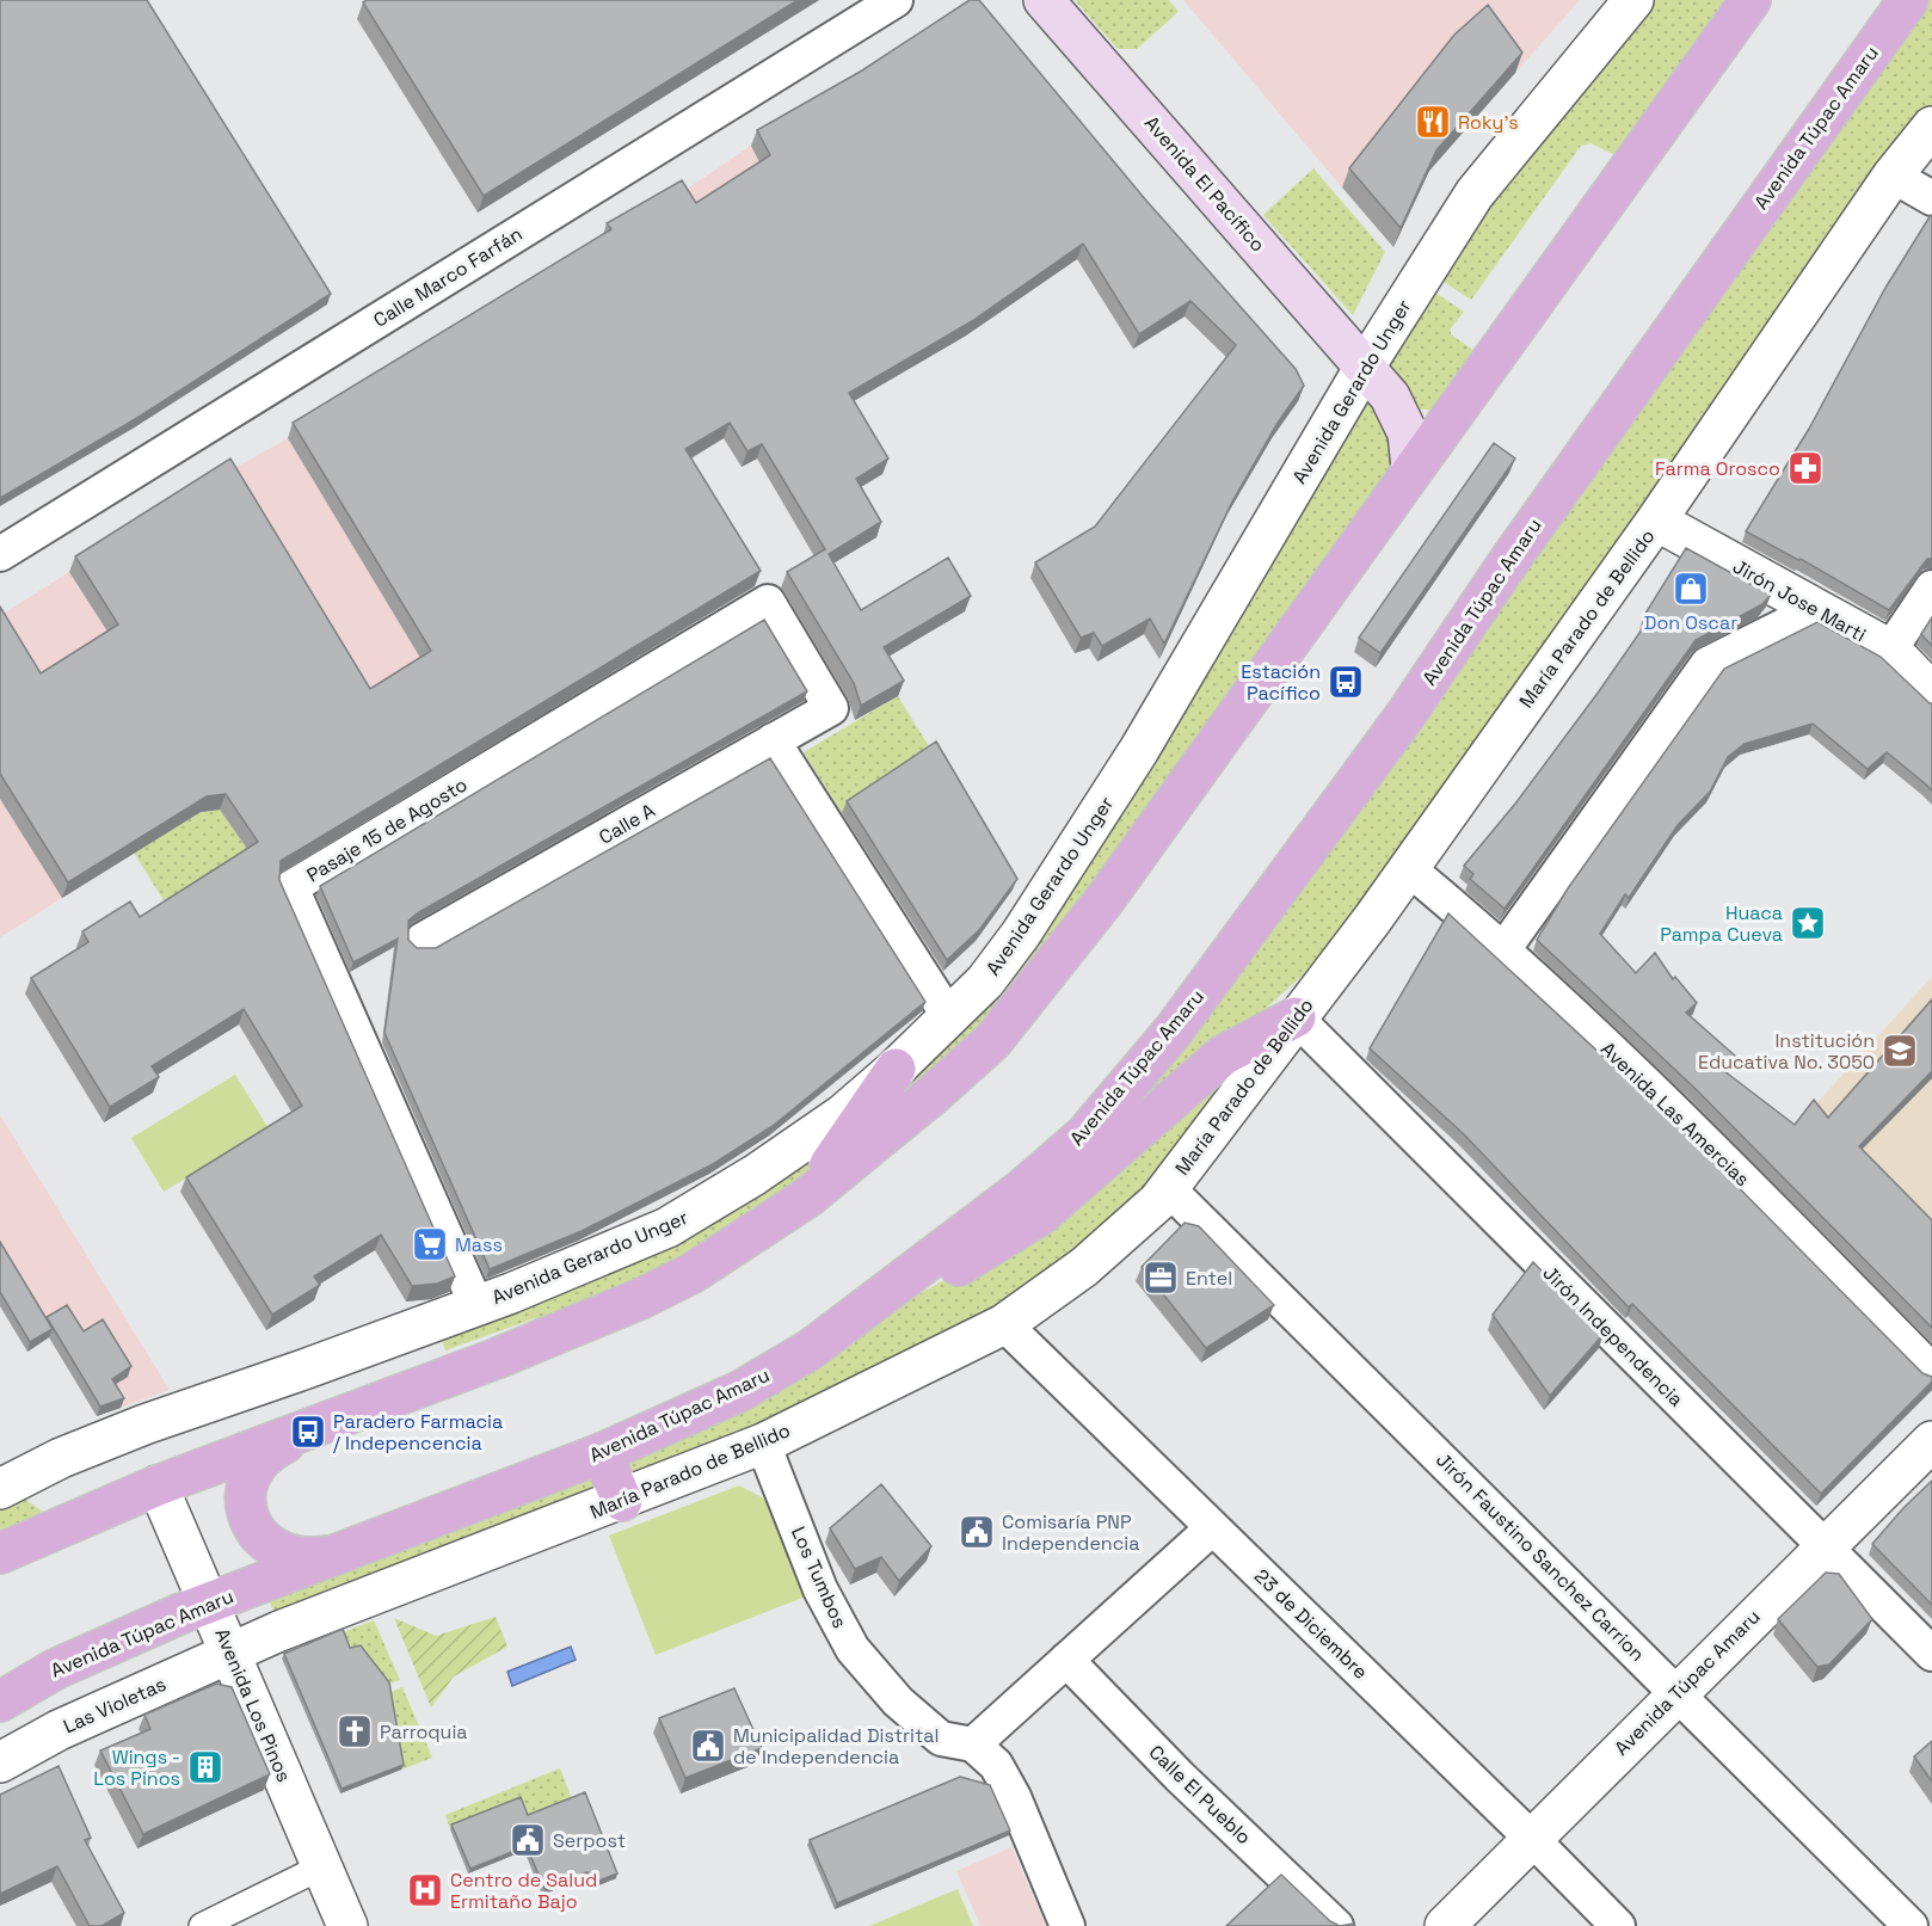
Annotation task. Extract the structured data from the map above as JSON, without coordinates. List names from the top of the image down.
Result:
{
  "streets": {
    "main road": ["Avenida Túpac Amaru", "Avenida El Pacífico"],
    "street": [
      "Calle Marco Farfán",
      "Avenida Gerardo Unger",
      "Jirón Jose Marti",
      "María Parado de Bellido",
      "Calle A",
      "Pasaje 15 de Agosto",
      "Avenida Las Amercias",
      "Jirón Independencia",
      "Jirón Faustino Sanchez Carrion",
      "Los Tumbos",
      "23 de Diciembre",
      "Las Violetas",
      "Avenida Los Pinos",
      "Calle El Pueblo"
    ]
  },
  "crossings": [
    ["Avenida Túpac Amaru", "Jirón Independencia"],
    ["Avenida Túpac Amaru", "Jirón Faustino Sanchez Carrion"],
    ["Avenida Túpac Amaru", "23 de Diciembre"],
    ["Avenida Túpac Amaru", "Avenida Los Pinos"],
    ["Avenida El Pacífico", "Avenida Gerardo Unger"],
    ["Avenida Gerardo Unger", "Pasaje 15 de Agosto"],
    ["Jirón Jose Marti", "María Parado de Bellido"],
    ["María Parado de Bellido", "Avenida Las Amercias"],
    ["María Parado de Bellido", "Jirón Independencia"],
    ["María Parado de Bellido", "Jirón Faustino Sanchez Carrion"],
    ["María Parado de Bellido", "Los Tumbos"],
    ["María Parado de Bellido", "23 de Diciembre"],
    ["María Parado de Bellido", "Las Violetas"],
    ["María Parado de Bellido", "Avenida Los Pinos"],
    ["Calle A", "Pasaje 15 de Agosto"],
    ["Las Violetas", "Avenida Los Pinos"]
  ],
  "places": {
    "restaurant": ["Roky's"],
    "pharmacy": ["Farma Orosco"],
    "shop": ["Don Oscar"],
    "bus stop": ["Estación Pacífico", "Paradero Farmacia / Indepencencia"],
    "place": ["Huaca Pampa Cueva"],
    "school or university": ["Institución Educativa No. 3050"],
    "supermarket": ["Mass"],
    "office": ["Entel"],
    "public building": ["Comisaría PNP Independencia", "Municipalidad Distrital de Independencia", "Serpost"],
    "church": ["Parroquia"],
    "building": ["Wings - Los Pinos"],
    "hospital": ["Centro de Salud Ermitaño Bajo"]
  }
}
